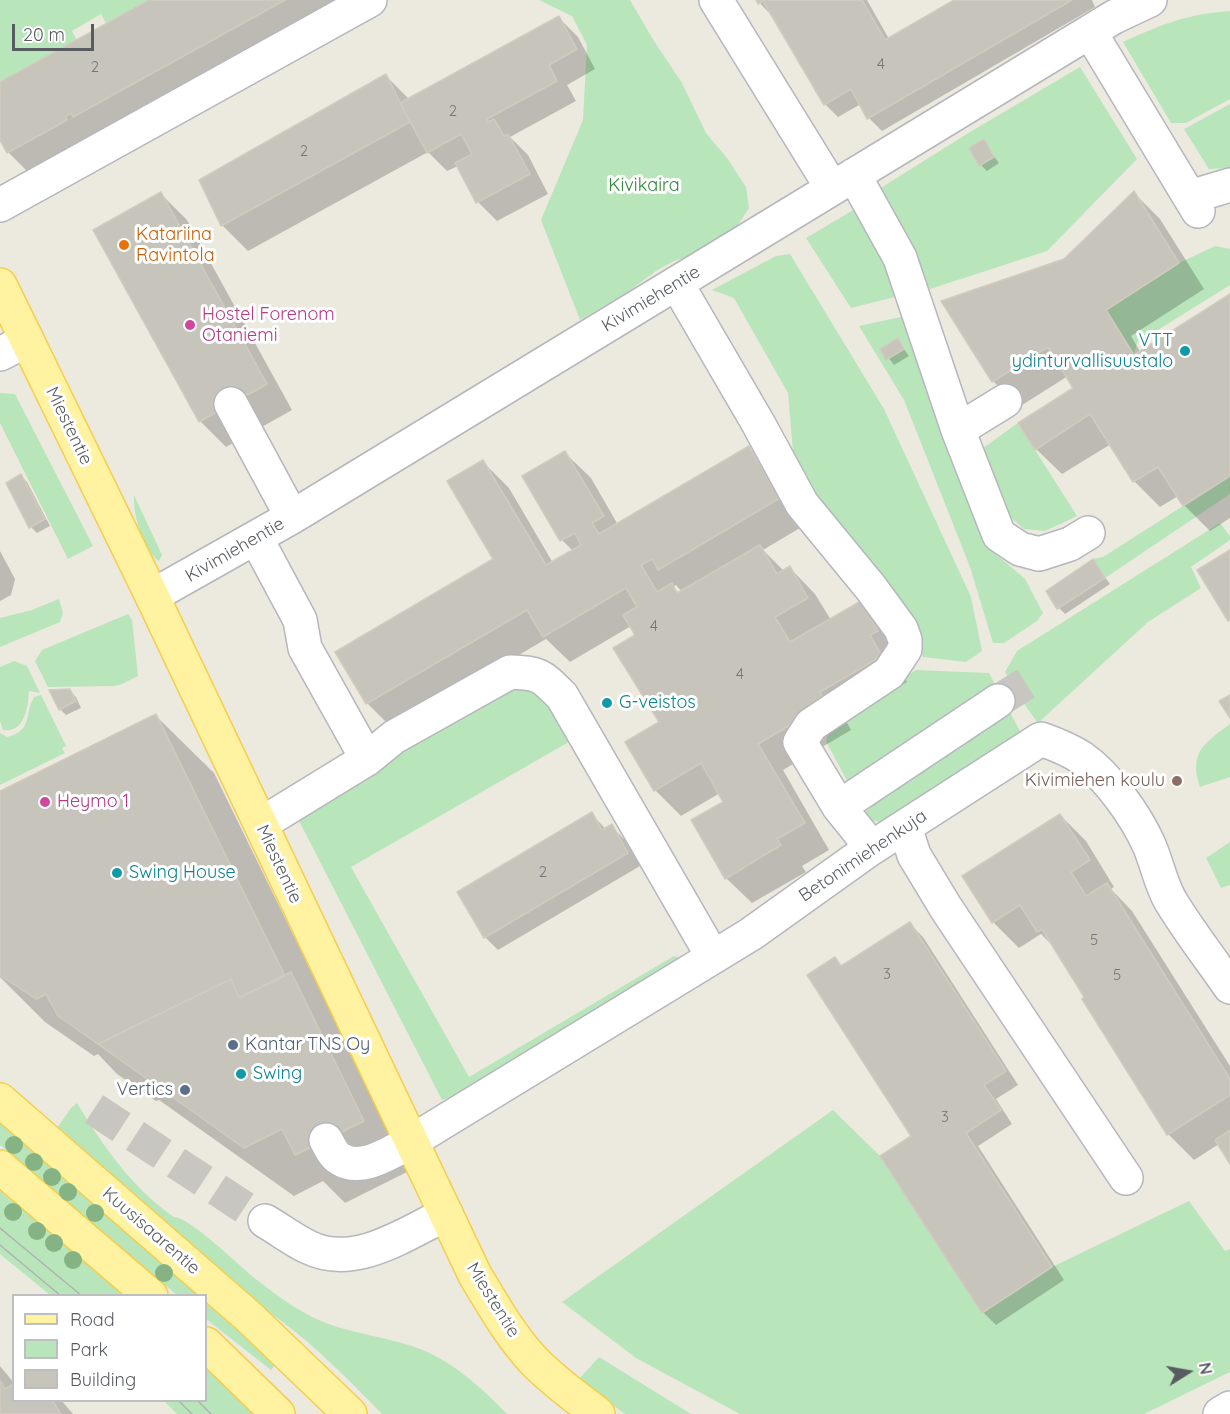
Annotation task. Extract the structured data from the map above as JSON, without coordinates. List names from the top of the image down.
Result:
{
  "streets": {
    "main road": ["Miestentie", "Kuusisaarentie"],
    "street": ["Kivimiehentie", "Betonimiehenkuja"]
  },
  "crossings": [
    ["Kivimiehentie", "Miestentie"],
    ["Miestentie", "Betonimiehenkuja"]
  ],
  "parks": ["Kivikaira"],
  "places": [
    "Katariina Ravintola",
    "Hostel Forenom Otaniemi",
    "VTT ydinturvallisuustalo",
    "G-veistos",
    "Kivimiehen koulu",
    "Heymo 1",
    "Swing House",
    "Kantar TNS Oy",
    "Swing",
    "Vertics"
  ],
  "house_numbers": [
    "4",
    "2",
    "2",
    "2",
    "4",
    "4",
    "2",
    "5",
    "3",
    "5",
    "3"
  ],
  "legend": ["Road", "Park", "Building"],
  "scale_bar": "20 m",
  "north": "right"
}
